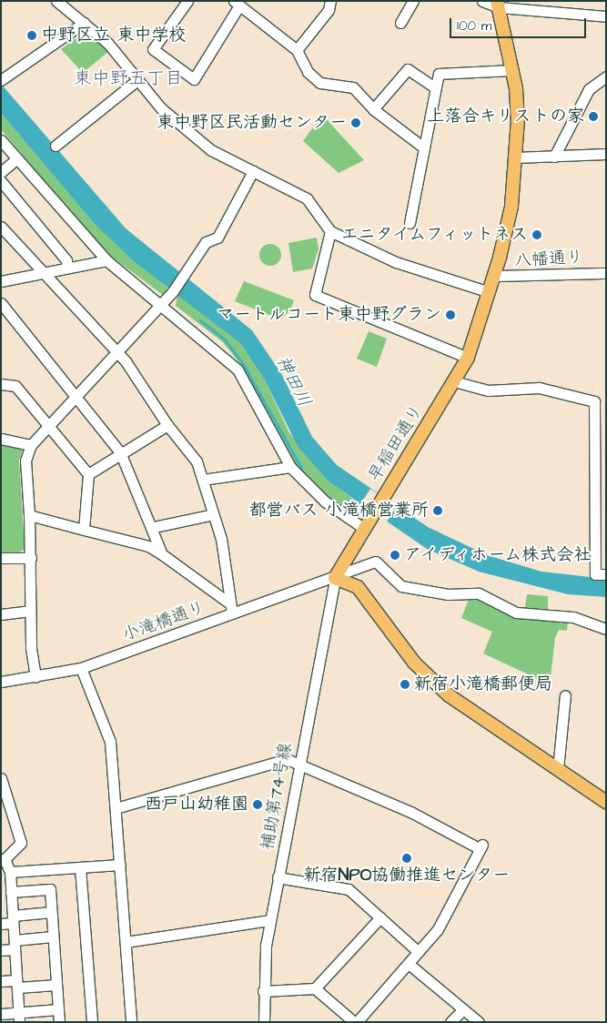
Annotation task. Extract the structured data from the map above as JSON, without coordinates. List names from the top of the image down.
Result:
{
  "streets": {
    "main road": ["早稲田通り"],
    "street": ["八幡通り", "小滝橋通り", "補助第74号線"]
  },
  "crossings": [
    ["八幡通り", "早稲田通り"],
    ["早稲田通り", "小滝橋通り"],
    ["早稲田通り", "補助第74号線"],
    ["小滝橋通り", "補助第74号線"]
  ],
  "districts": ["東中野五丁目"],
  "water": ["神田川"],
  "places": [
    "中野区立 東中学校",
    "上落合キリストの家",
    "東中野区民活動センター",
    "エニタイムフィットネス",
    "マートルコート東中野グラン",
    "都営バス 小滝橋営業所",
    "アイディホーム株式会社",
    "新宿小滝橋郵便局",
    "西戸山幼稚園",
    "新宿NPO協働推進センター"
  ],
  "scale_bar": "100 m"
}
